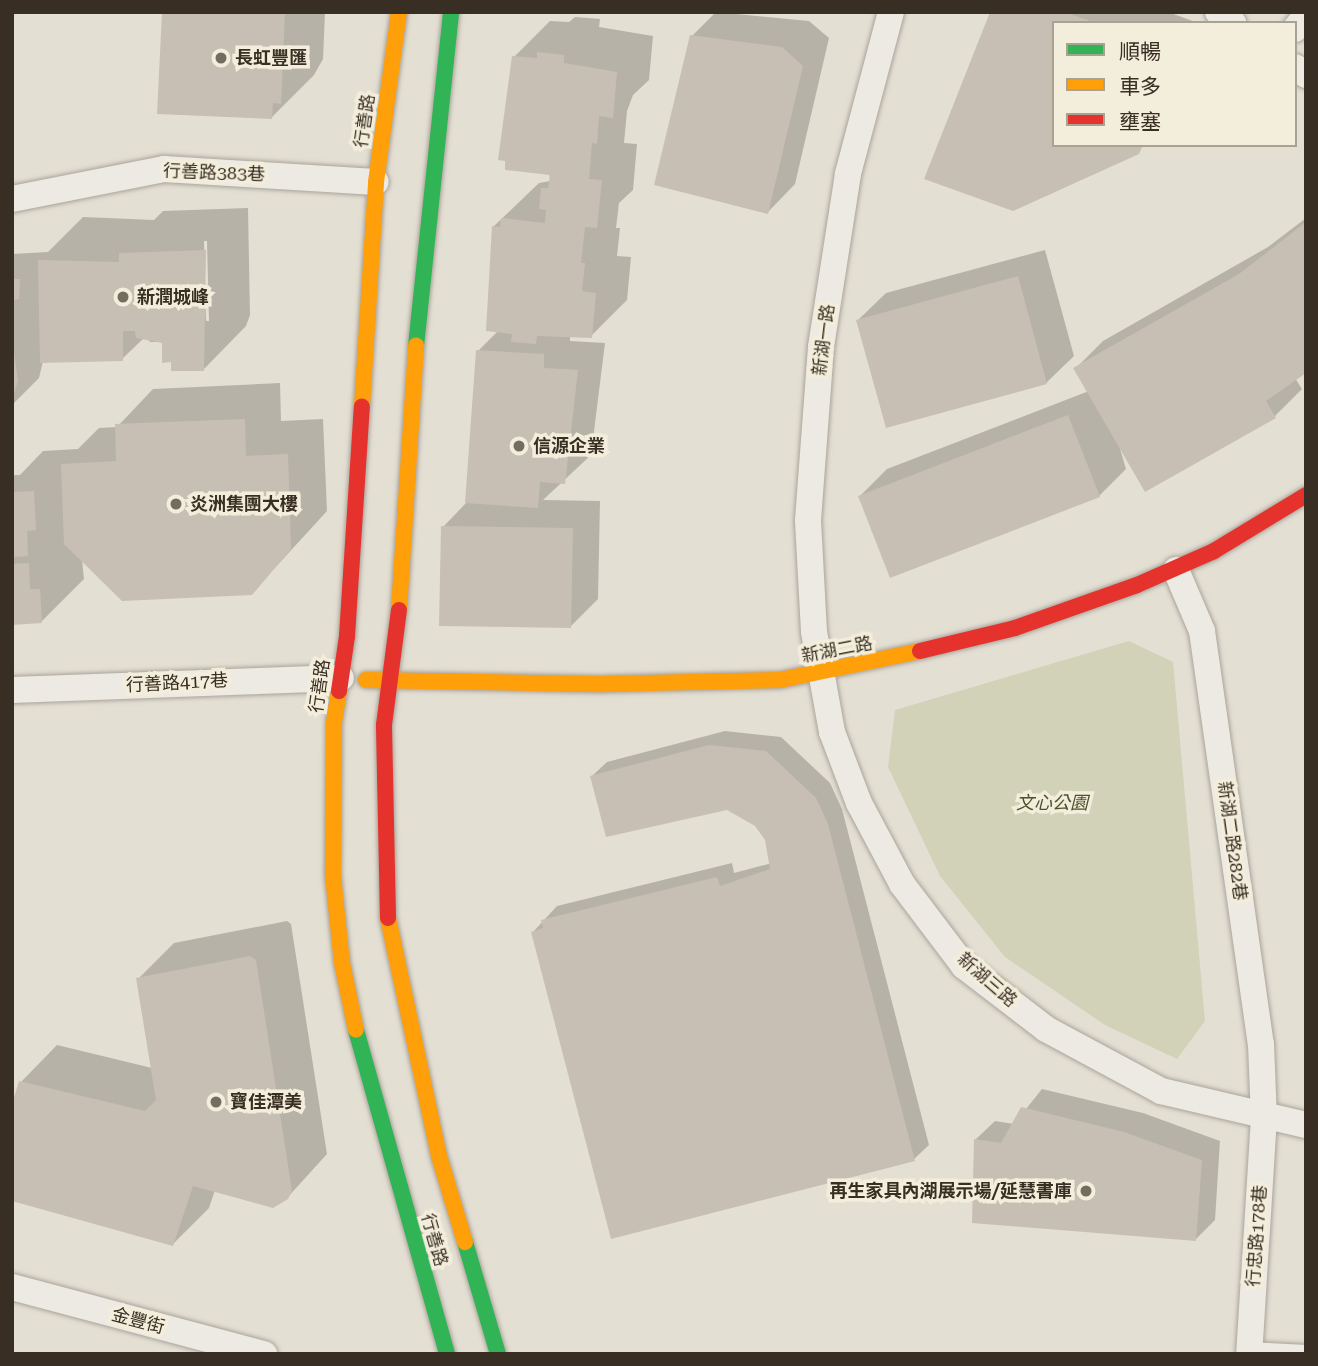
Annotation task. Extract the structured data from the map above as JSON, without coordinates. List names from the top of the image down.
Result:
{
  "streets": {
    "street": [
      "行善路",
      "行善路383巷",
      "新湖一路",
      "新湖二路",
      "行善路417巷",
      "新湖二路282巷",
      "新湖三路",
      "行忠路178巷",
      "金豐街"
    ]
  },
  "crossings": [
    ["行善路", "行善路383巷"],
    ["行善路", "新湖二路"],
    ["行善路", "行善路417巷"],
    ["新湖一路", "新湖二路"],
    ["新湖一路", "新湖三路"],
    ["新湖二路", "行善路417巷"],
    ["新湖二路", "新湖二路282巷"],
    ["新湖二路", "新湖三路"],
    ["新湖二路282巷", "新湖三路"],
    ["新湖二路282巷", "行忠路178巷"],
    ["新湖三路", "行忠路178巷"]
  ],
  "parks": ["文心公園"],
  "places": [
    "長虹豐匯",
    "新潤城峰",
    "信源企業",
    "炎洲集團大樓",
    "寶佳潭美",
    "再生家具內湖展示場/延慧書庫"
  ],
  "legend": ["順暢", "車多", "壅塞"]
}
